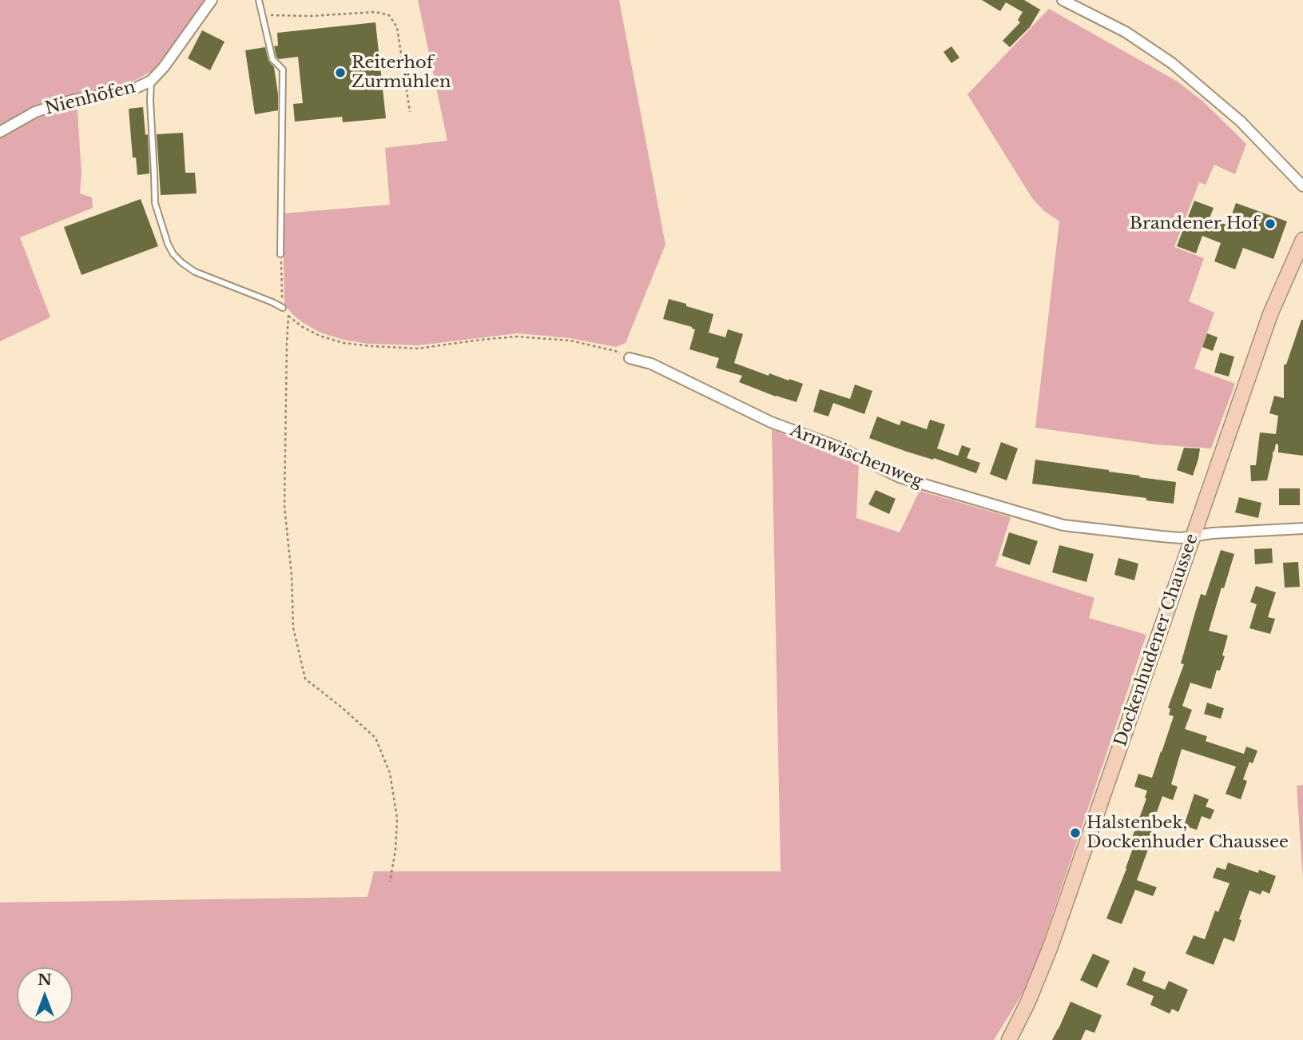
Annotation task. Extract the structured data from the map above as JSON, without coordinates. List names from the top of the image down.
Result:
{
  "streets": {
    "main road": ["Dockenhudener Chaussee"],
    "street": ["Nienhöfen", "Armwischenweg"]
  },
  "crossings": [
    ["Armwischenweg", "Dockenhudener Chaussee"]
  ],
  "places": ["Reiterhof Zurmühlen", "Brandener Hof", "Halstenbek, Dockenhuder Chaussee"],
  "north": "top"
}
